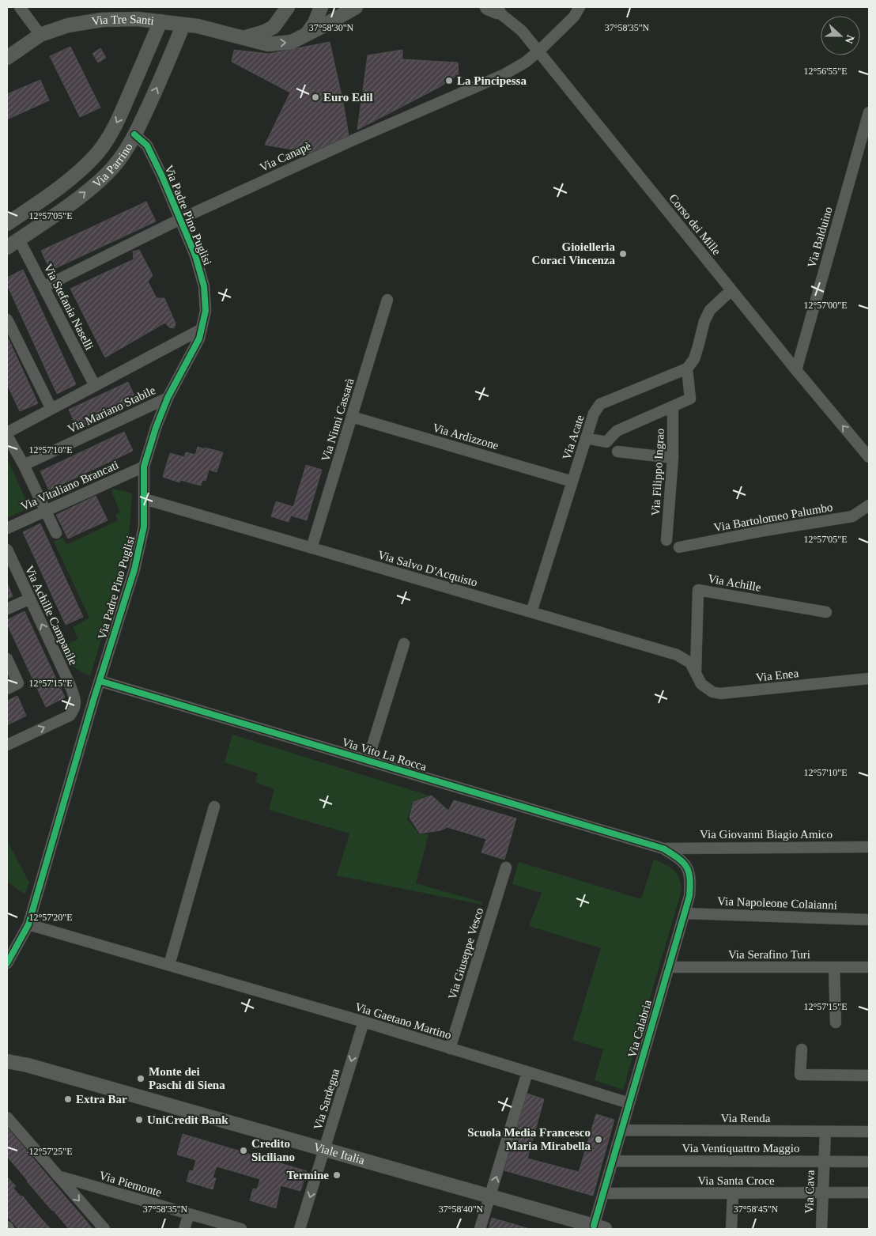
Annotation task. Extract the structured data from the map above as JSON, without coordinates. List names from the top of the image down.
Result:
{
  "streets": {
    "street": [
      "Via Tre Santi",
      "Via Canapè",
      "Via Parrino",
      "Via Padre Pino Puglisi",
      "Corso dei Mille",
      "Via Balduino",
      "Via Stefania Naselli",
      "Via Mariano Stabile",
      "Via Ninni Cassarà",
      "Via Ardizzone",
      "Via Acate",
      "Via Filippo Ingrao",
      "Via Vitaliano Brancati",
      "Via Bartolomeo Palumbo",
      "Via Salvo D'Acquisto",
      "Via Achille",
      "Via Achille Campanile",
      "Via Enea",
      "Via Vito La Rocca",
      "Via Giovanni Biagio Amico",
      "Via Napoleone Colaianni",
      "Via Giuseppe Vesco",
      "Via Serafino Turi",
      "Via Gaetano Martino",
      "Via Calabria",
      "Via Sardegna",
      "Via Renda",
      "Via Ventiquattro Maggio",
      "Viale Italia",
      "Via Santa Croce",
      "Via Piemonte",
      "Via Cava"
    ]
  },
  "crossings": [
    ["Via Tre Santi", "Via Parrino"],
    ["Via Canapè", "Via Padre Pino Puglisi"],
    ["Via Canapè", "Corso dei Mille"],
    ["Via Canapè", "Via Stefania Naselli"],
    ["Via Parrino", "Via Padre Pino Puglisi"],
    ["Via Parrino", "Via Stefania Naselli"],
    ["Via Padre Pino Puglisi", "Via Mariano Stabile"],
    ["Via Padre Pino Puglisi", "Via Vitaliano Brancati"],
    ["Via Padre Pino Puglisi", "Via Salvo D'Acquisto"],
    ["Via Padre Pino Puglisi", "Via Vito La Rocca"],
    ["Via Padre Pino Puglisi", "Via Gaetano Martino"],
    ["Corso dei Mille", "Via Balduino"],
    ["Via Ninni Cassarà", "Via Ardizzone"],
    ["Via Ninni Cassarà", "Via Salvo D'Acquisto"],
    ["Via Ardizzone", "Via Acate"],
    ["Via Acate", "Via Salvo D'Acquisto"],
    ["Via Salvo D'Acquisto", "Via Achille"],
    ["Via Salvo D'Acquisto", "Via Enea"],
    ["Via Achille", "Via Enea"],
    ["Via Vito La Rocca", "Via Giovanni Biagio Amico"],
    ["Via Vito La Rocca", "Via Calabria"],
    ["Via Giovanni Biagio Amico", "Via Calabria"],
    ["Via Napoleone Colaianni", "Via Calabria"],
    ["Via Giuseppe Vesco", "Via Gaetano Martino"],
    ["Via Serafino Turi", "Via Calabria"],
    ["Via Gaetano Martino", "Via Calabria"],
    ["Via Gaetano Martino", "Via Sardegna"],
    ["Via Calabria", "Via Renda"],
    ["Via Calabria", "Via Ventiquattro Maggio"],
    ["Via Calabria", "Viale Italia"],
    ["Via Calabria", "Via Santa Croce"],
    ["Via Sardegna", "Viale Italia"],
    ["Via Renda", "Via Cava"],
    ["Via Ventiquattro Maggio", "Via Cava"],
    ["Via Santa Croce", "Via Cava"]
  ],
  "one_way": ["Via Sardegna"],
  "places": [
    "La Pincipessa",
    "Euro Edil",
    "Gioielleria Coraci Vincenza",
    "Monte dei Paschi di Siena",
    "Extra Bar",
    "UniCredit Bank",
    "Scuola Media Francesco Maria Mirabella",
    "Credito Siciliano",
    "Termine"
  ],
  "north": "right",
  "coordinates": [
    "37°58'30\"N",
    "37°58'35\"N",
    "12°56'55\"E",
    "12°57'05\"E",
    "12°57'00\"E",
    "12°57'10\"E",
    "12°57'15\"E",
    "12°57'20\"E",
    "12°57'25\"E",
    "37°58'40\"N",
    "37°58'45\"N"
  ]
}
